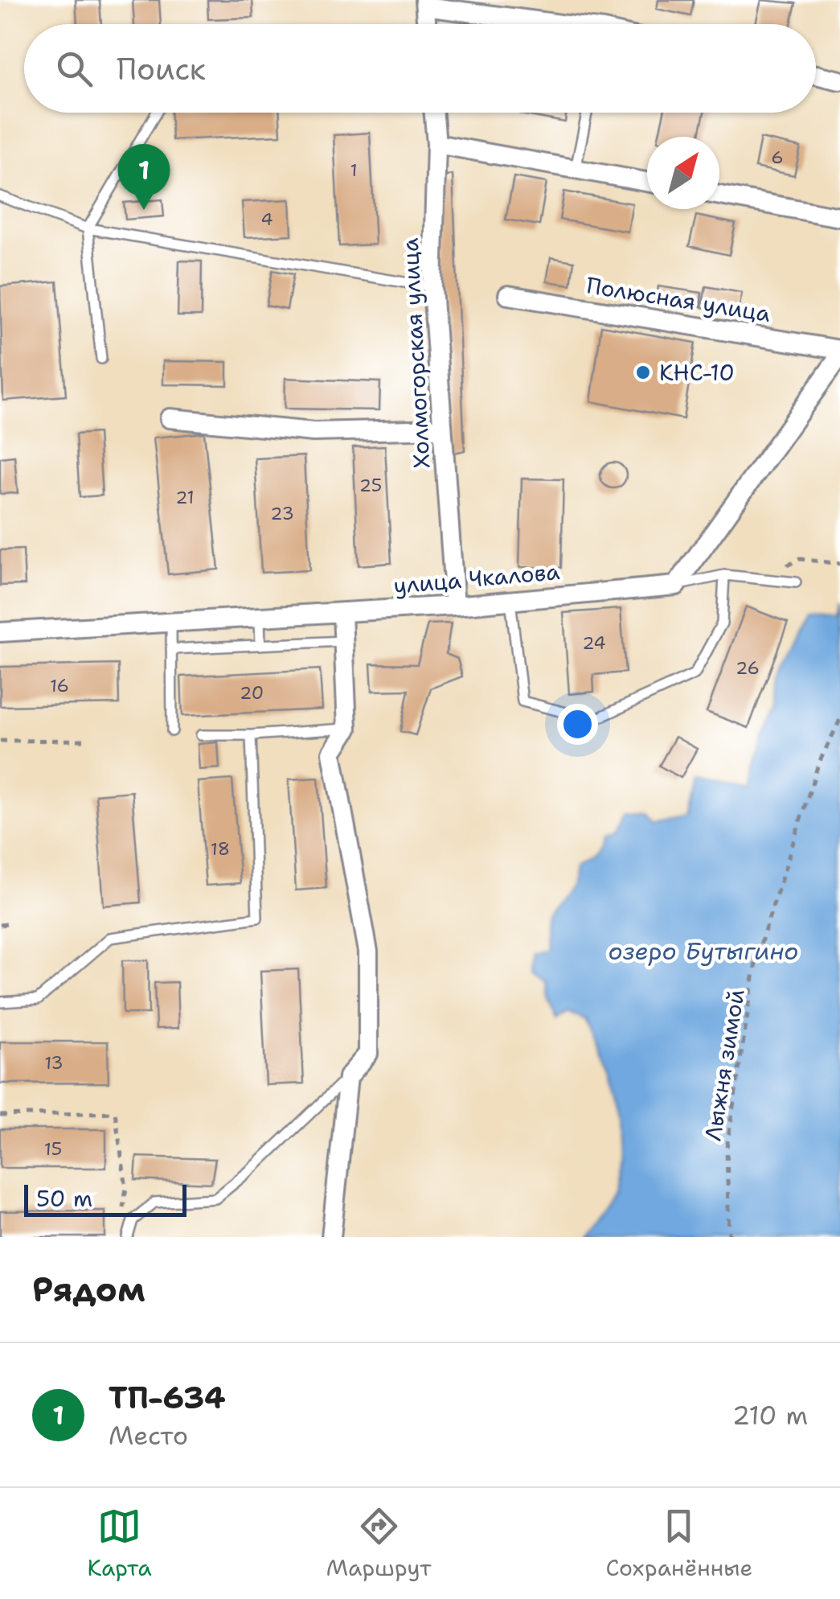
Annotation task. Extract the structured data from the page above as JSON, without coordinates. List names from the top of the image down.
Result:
{
  "streets": {
    "street": ["Полюсная улица", "Холмогорская улица", "улица Чкалова"],
    "path": ["Лыжня зимой"]
  },
  "crossings": [
    ["Холмогорская улица", "улица Чкалова"]
  ],
  "water": ["озеро Бутыгино"],
  "places": ["КНС-10"],
  "house_numbers": [
    "6",
    "1",
    "4",
    "25",
    "21",
    "23",
    "24",
    "26",
    "16",
    "20",
    "18",
    "13",
    "15"
  ],
  "scale_bar": "50 m",
  "north": "top right",
  "page": {
    "search": "Поиск",
    "pins": "1",
    "scale": "50 m",
    "heading": "Рядом",
    "list": [
      {
        "mark": "1",
        "name": "ТП-634",
        "note": "Место",
        "value": "210 m"
      }
    ],
    "nav": ["Карта", "Маршрут", "Сохранённые"]
  }
}
